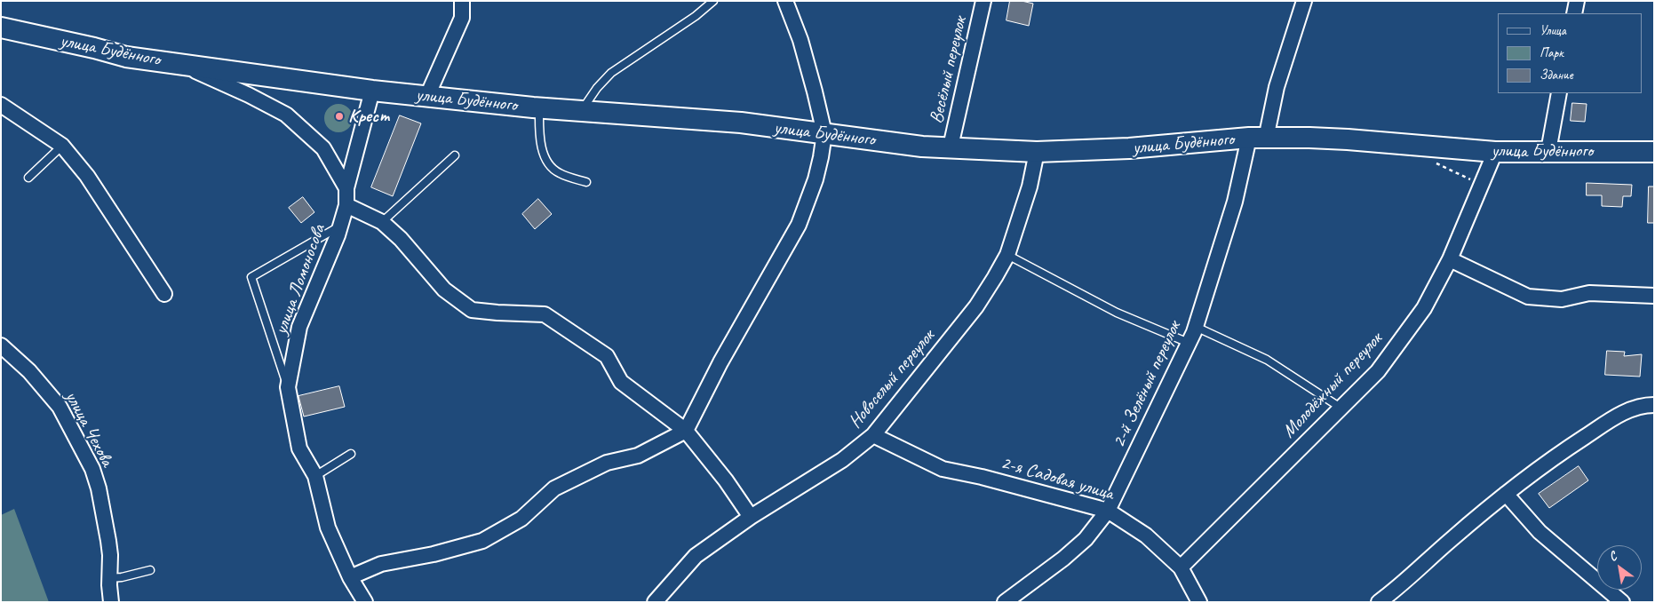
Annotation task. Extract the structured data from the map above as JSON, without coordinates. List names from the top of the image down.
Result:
{
  "streets": {
    "main road": ["улица Будённого"],
    "street": [
      "Весёлый переулок",
      "улица Ломоносова",
      "Новоселый переулок",
      "2-й Зелёный переулок",
      "Молодёжный переулок",
      "улица Чехова",
      "2-я Садовая улица"
    ]
  },
  "crossings": [
    ["улица Будённого", "Весёлый переулок"],
    ["улица Будённого", "улица Ломоносова"],
    ["улица Будённого", "Новоселый переулок"],
    ["улица Будённого", "2-й Зелёный переулок"],
    ["улица Будённого", "Молодёжный переулок"],
    ["Новоселый переулок", "2-я Садовая улица"],
    ["2-й Зелёный переулок", "2-я Садовая улица"],
    ["Молодёжный переулок", "2-я Садовая улица"]
  ],
  "places": ["Крест"],
  "legend": ["Улица", "Парк", "Здание"],
  "north": "top left"
}
